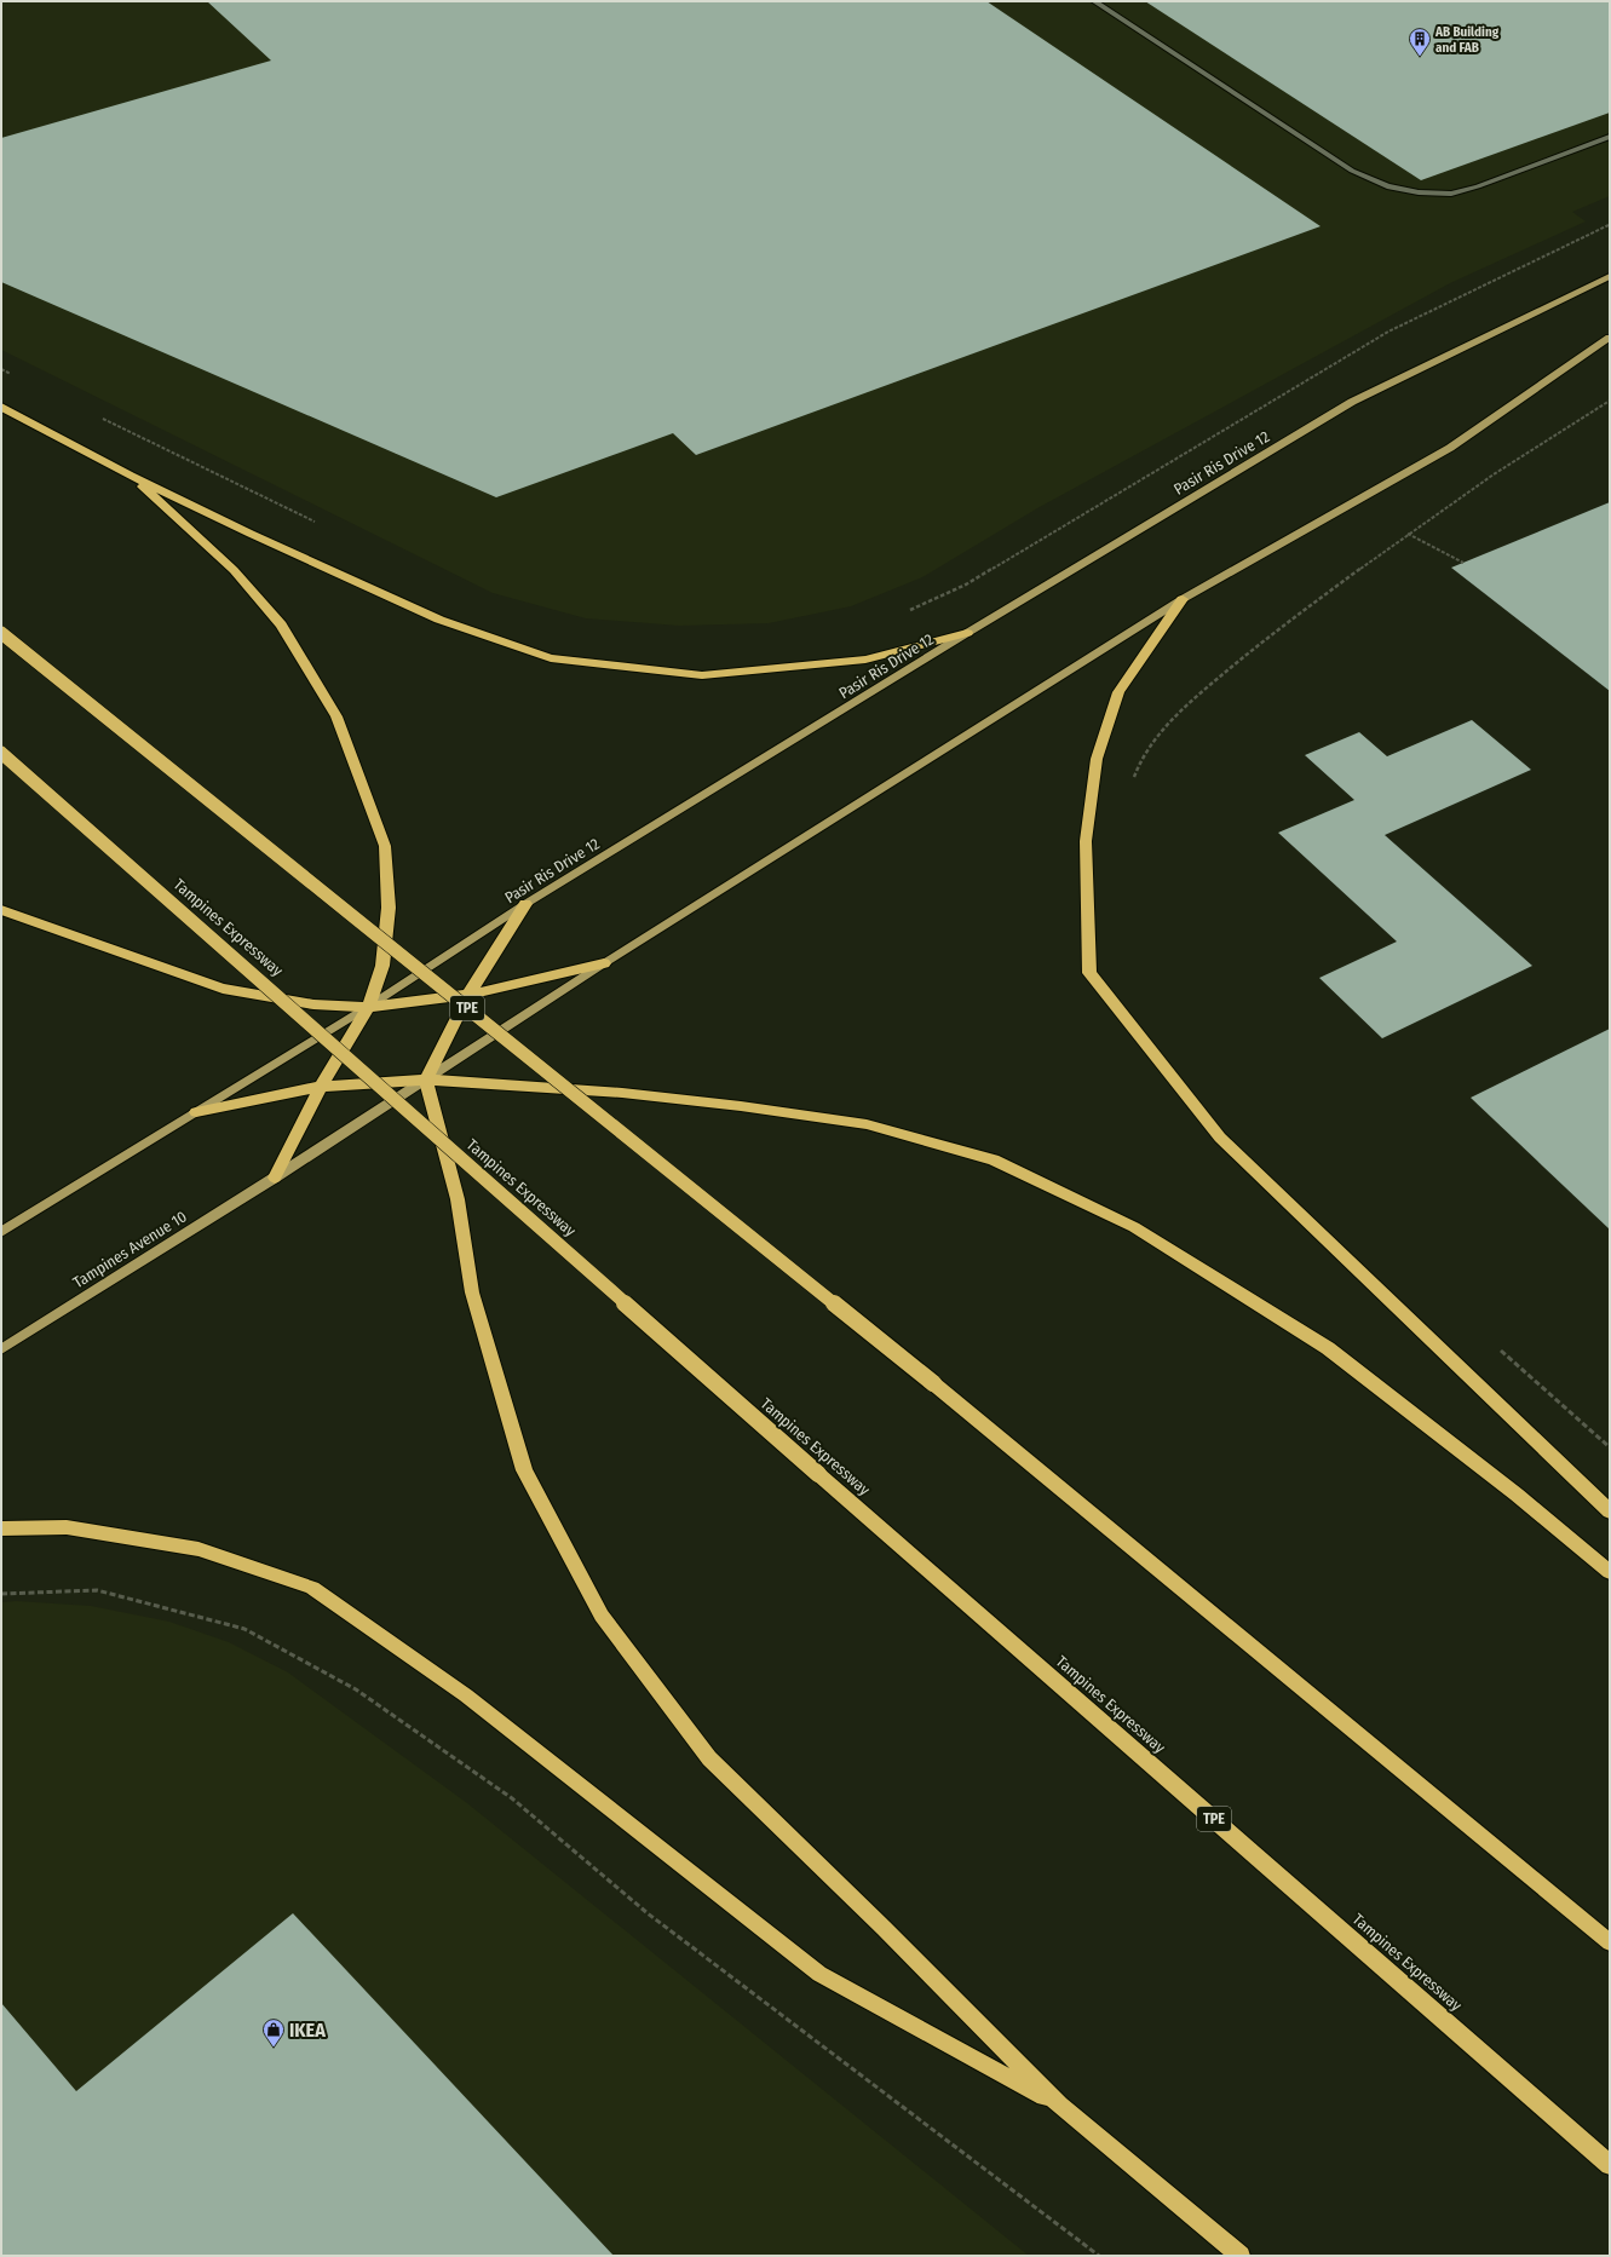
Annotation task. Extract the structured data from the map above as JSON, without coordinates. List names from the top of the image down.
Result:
{
  "streets": {
    "highway": ["Tampines Expressway", "TPE"],
    "main road": ["Pasir Ris Drive 12", "Tampines Avenue 10"]
  },
  "places": {
    "building": ["AB Building and FAB"],
    "shop": ["IKEA"]
  }
}
